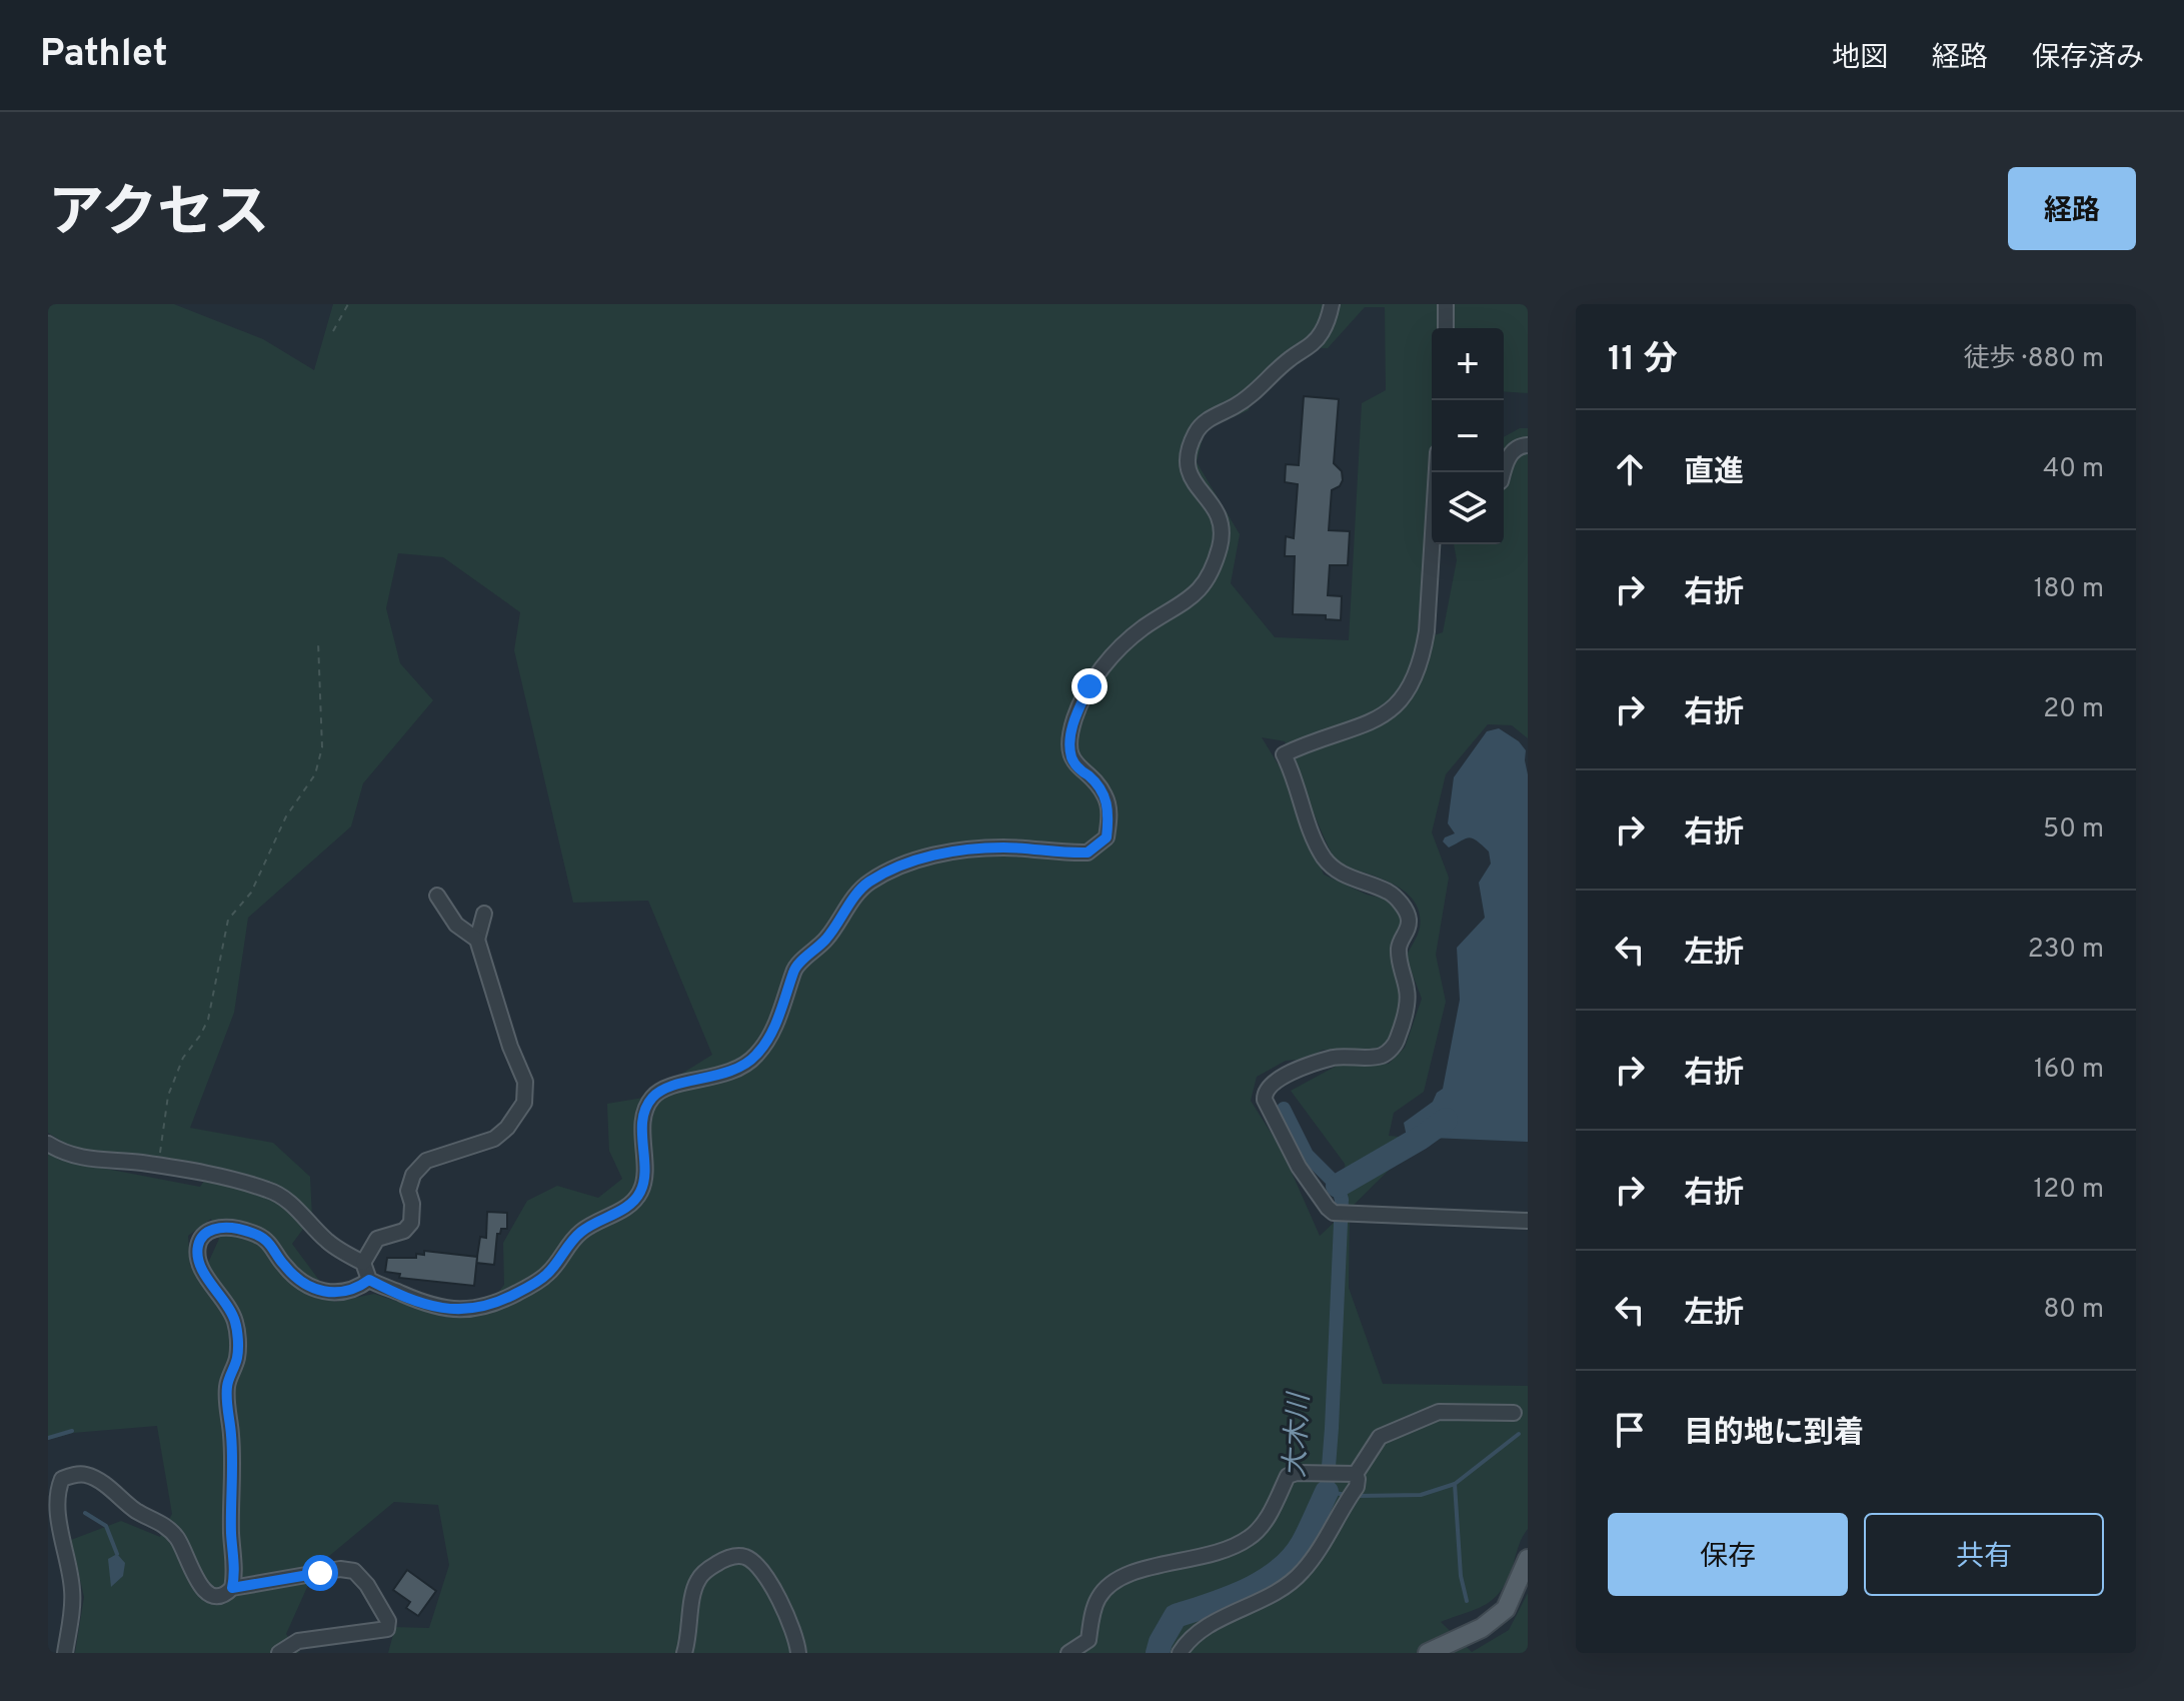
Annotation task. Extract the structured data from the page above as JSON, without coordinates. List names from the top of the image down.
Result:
{
  "water": ["大木川"],
  "page": {
    "header": "Pathlet",
    "nav": ["地図", "経路", "保存済み"],
    "title": "アクセス",
    "buttons": [
      "経路",
      ["保存", "共有"]
    ],
    "heading": ["11 分", "徒歩 · 880 m"],
    "map_buttons": ["+", "−"],
    "list": [
      ["直進", "40 m"],
      ["右折", "180 m"],
      ["右折", "20 m"],
      ["右折", "50 m"],
      ["左折", "230 m"],
      ["右折", "160 m"],
      ["右折", "120 m"],
      ["左折", "80 m"],
      "目的地に到着"
    ]
  }
}
